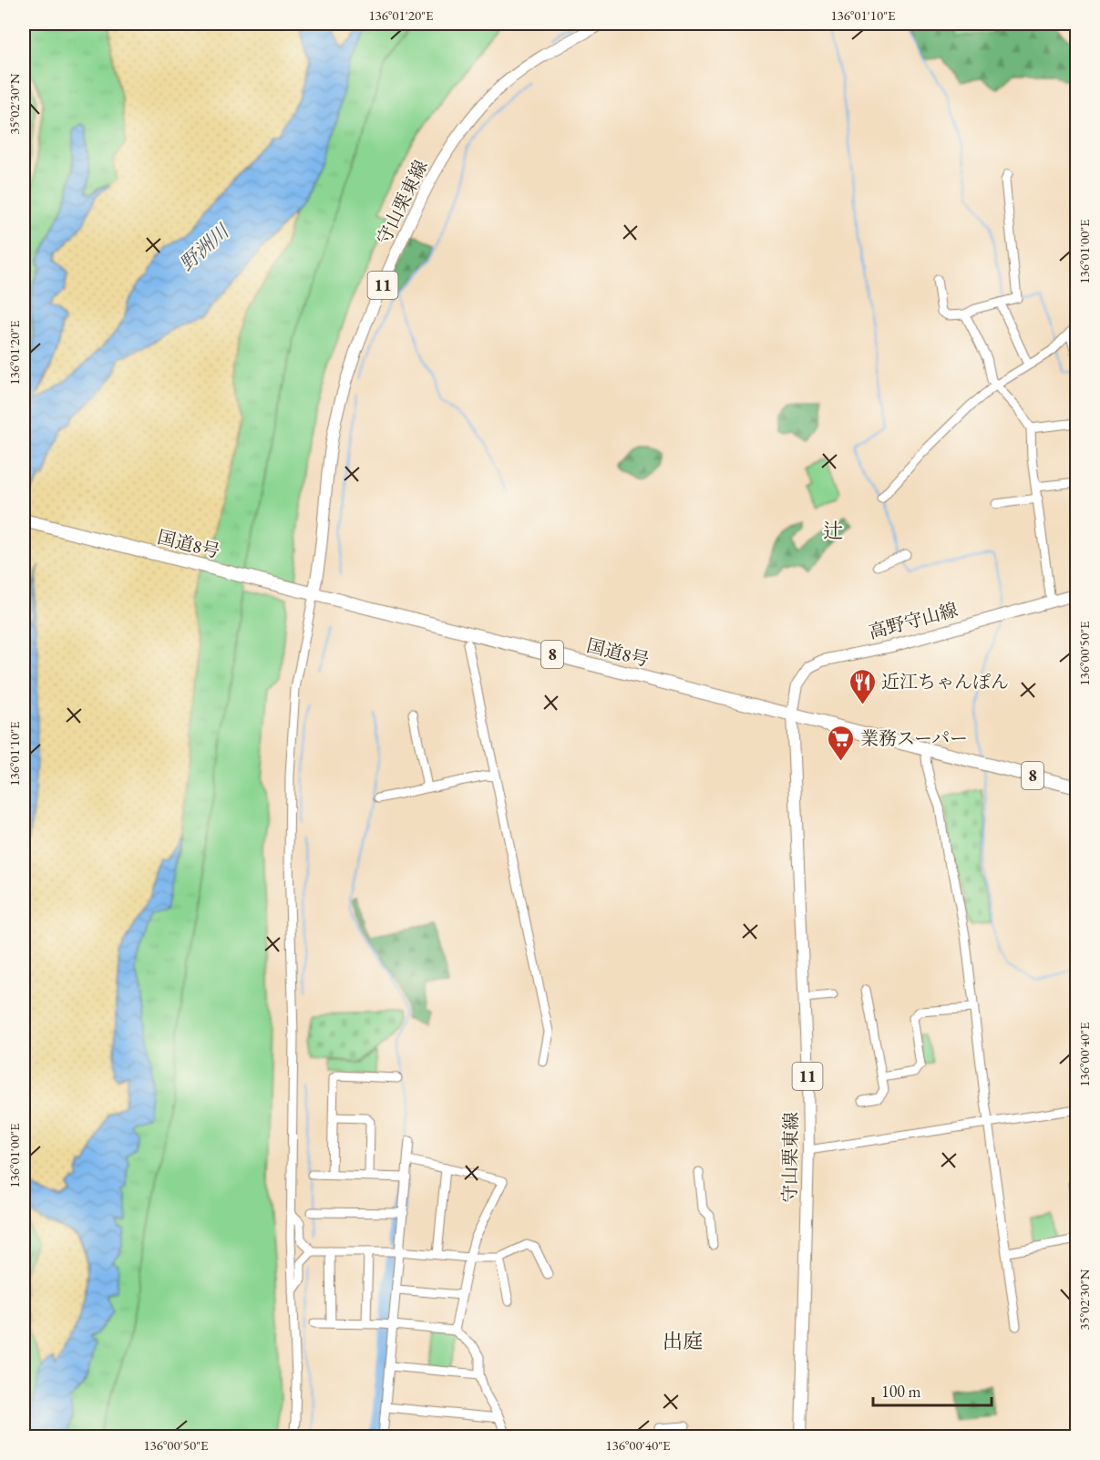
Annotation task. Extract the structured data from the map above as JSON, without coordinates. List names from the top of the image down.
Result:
{
  "streets": {
    "highway": ["国道8号", "8"],
    "main road": ["守山栗東線", "11", "高野守山線"]
  },
  "crossings": [
    ["守山栗東線", "国道8号"],
    ["守山栗東線", "高野守山線"],
    ["国道8号", "高野守山線"]
  ],
  "districts": ["辻", "出庭"],
  "water": ["野洲川"],
  "places": {
    "restaurant": ["近江ちゃんぽん"],
    "supermarket": ["業務スーパー"]
  },
  "scale_bar": "100 m",
  "coordinates": [
    "136°01'20\"E",
    "136°01'10\"E",
    "35°02'30\"N",
    "136°01'00\"E",
    "136°00'50\"E",
    "136°00'40\"E"
  ]
}
